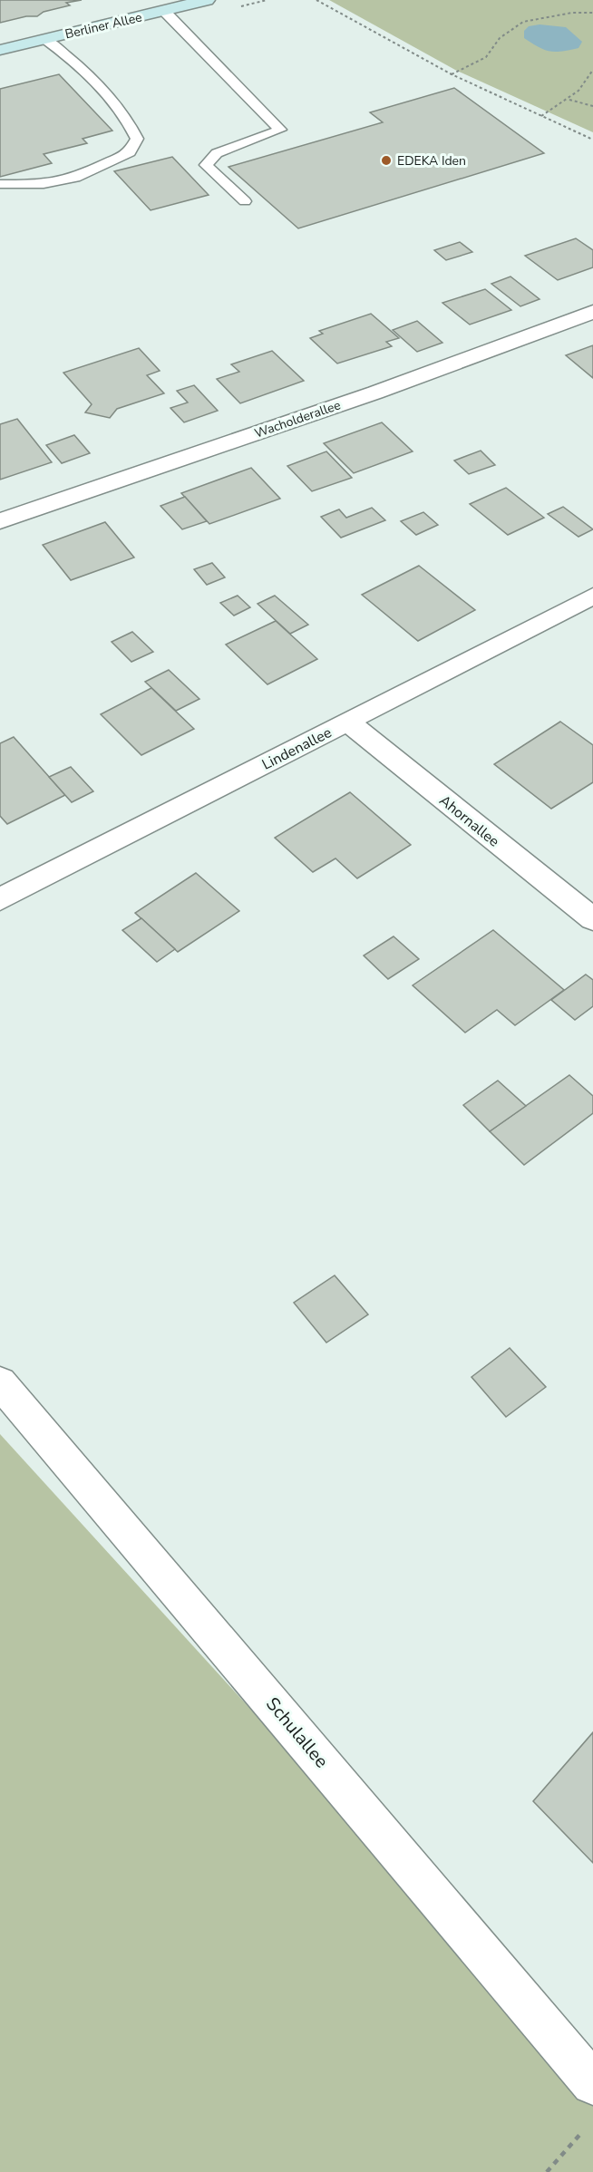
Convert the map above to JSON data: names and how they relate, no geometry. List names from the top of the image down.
{
  "streets": {
    "main road": ["Berliner Allee"],
    "street": [
      "Wacholderallee",
      "Lindenallee",
      "Ahornallee",
      "Schulallee"
    ]
  },
  "crossings": [
    ["Lindenallee", "Ahornallee"]
  ],
  "places": ["EDEKA Iden"]
}
